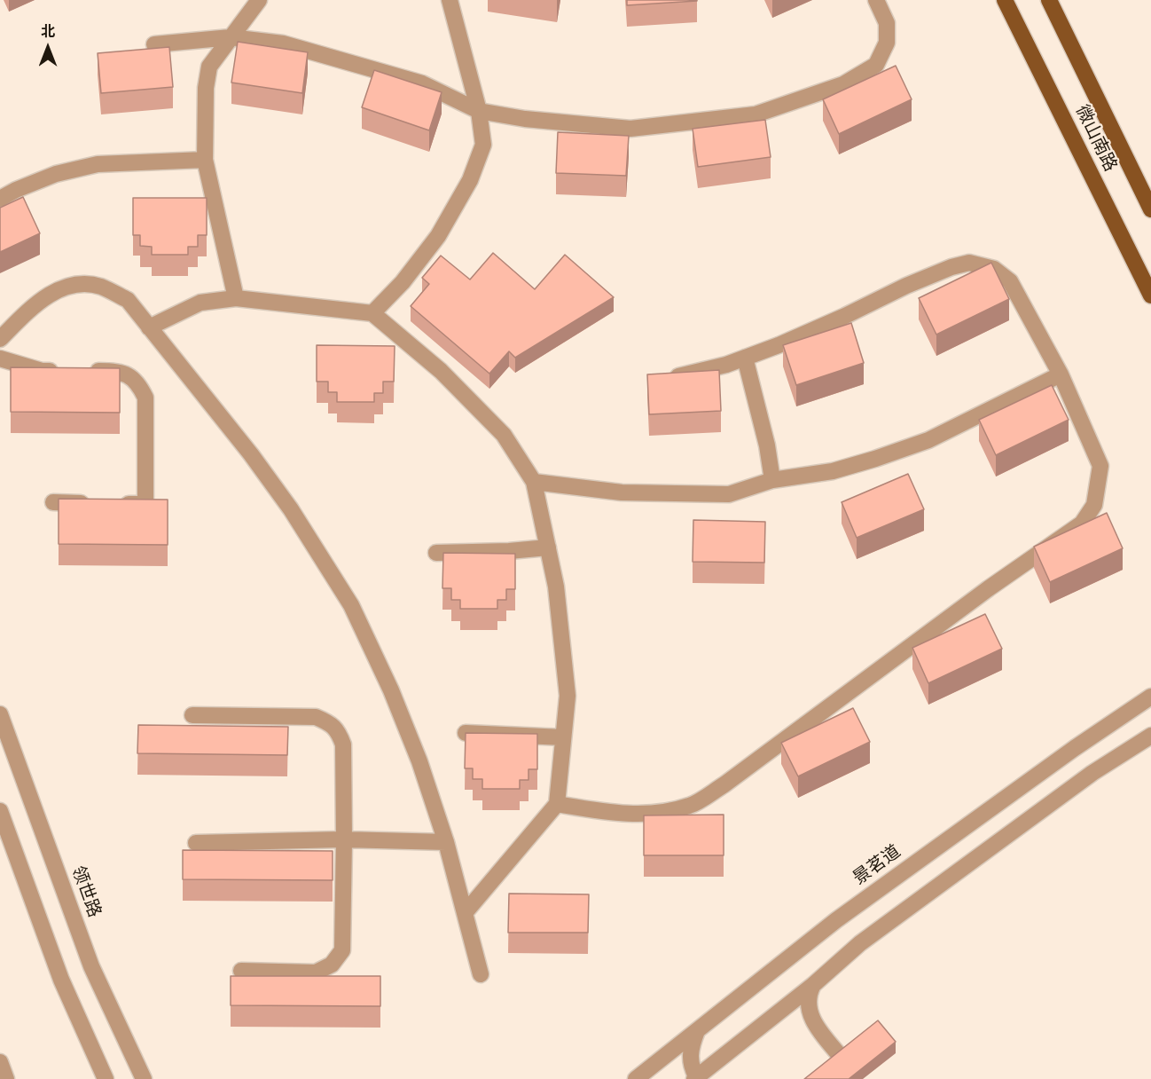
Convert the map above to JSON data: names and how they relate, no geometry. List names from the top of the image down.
{
  "streets": {
    "main road": ["微山南路"],
    "street": ["景茗道", "领世路"]
  },
  "north": "top"
}
